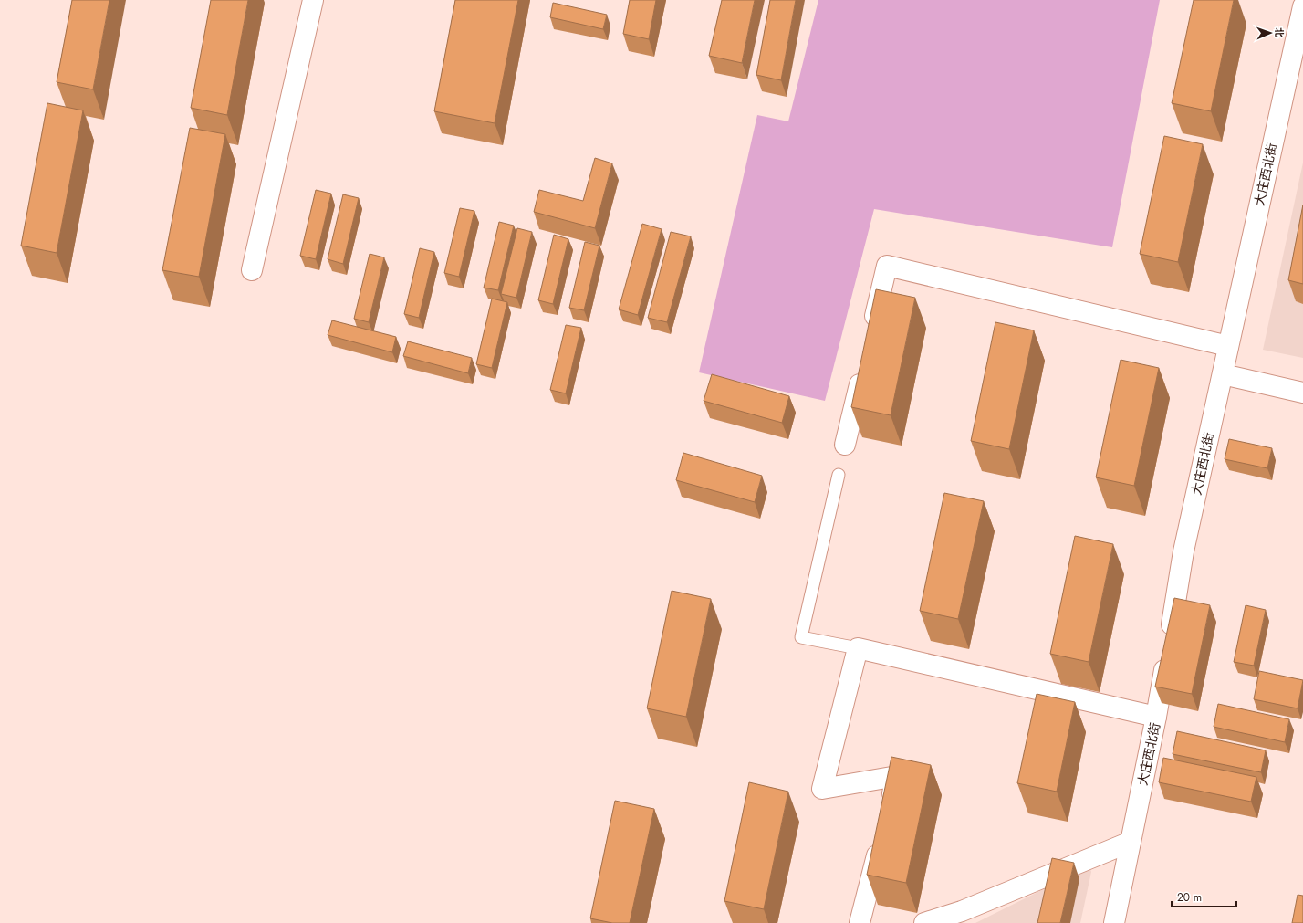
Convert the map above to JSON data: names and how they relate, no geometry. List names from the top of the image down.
{
  "streets": {
    "street": ["大庄西北街"]
  },
  "scale_bar": "20 m",
  "north": "right"
}
